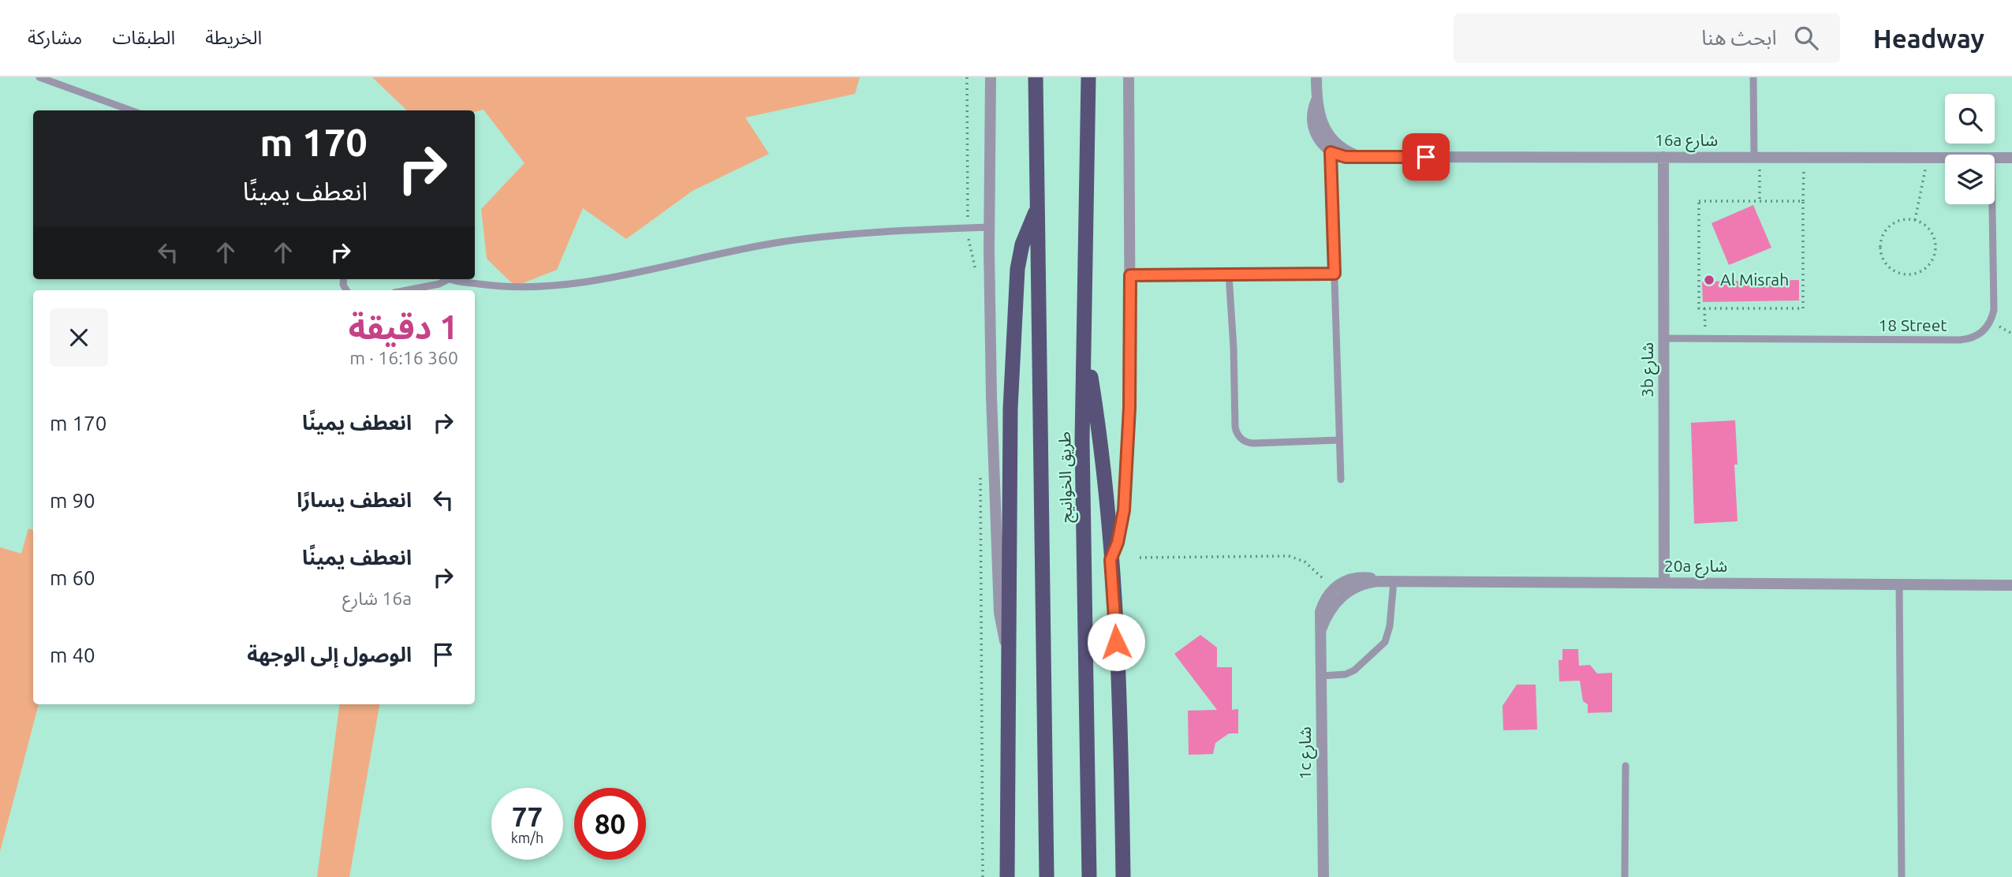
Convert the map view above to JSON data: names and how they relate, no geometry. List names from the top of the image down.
{
  "streets": {
    "highway": ["طريق الخوانيج"],
    "street": [
      "16a شارع",
      "3b شارع",
      "20a شارع",
      "1c شارع"
    ],
    "lane": ["18 Street"]
  },
  "crossings": [
    ["16a شارع", "3b شارع"],
    ["18 Street", "3b شارع"],
    ["3b شارع", "20a شارع"],
    ["20a شارع", "1c شارع"]
  ],
  "places": ["Al Misrah"],
  "page": {
    "header": "Headway",
    "search": "ابحث هنا",
    "nav": ["الخريطة", "الطبقات", "مشاركة"],
    "turn": ["170 m", "انعطف يمينًا"],
    "heading": ["1 دقيقة", "360 m · 16:16"],
    "list": [
      {
        "name": "انعطف يمينًا",
        "value": "170 m"
      },
      {
        "name": "انعطف يسارًا",
        "value": "90 m"
      },
      {
        "name": "انعطف يمينًا",
        "note": "16a شارع",
        "value": "60 m"
      },
      {
        "name": "الوصول إلى الوجهة",
        "value": "40 m"
      }
    ],
    "speed": "77 km/h",
    "limit": "80"
  }
}
